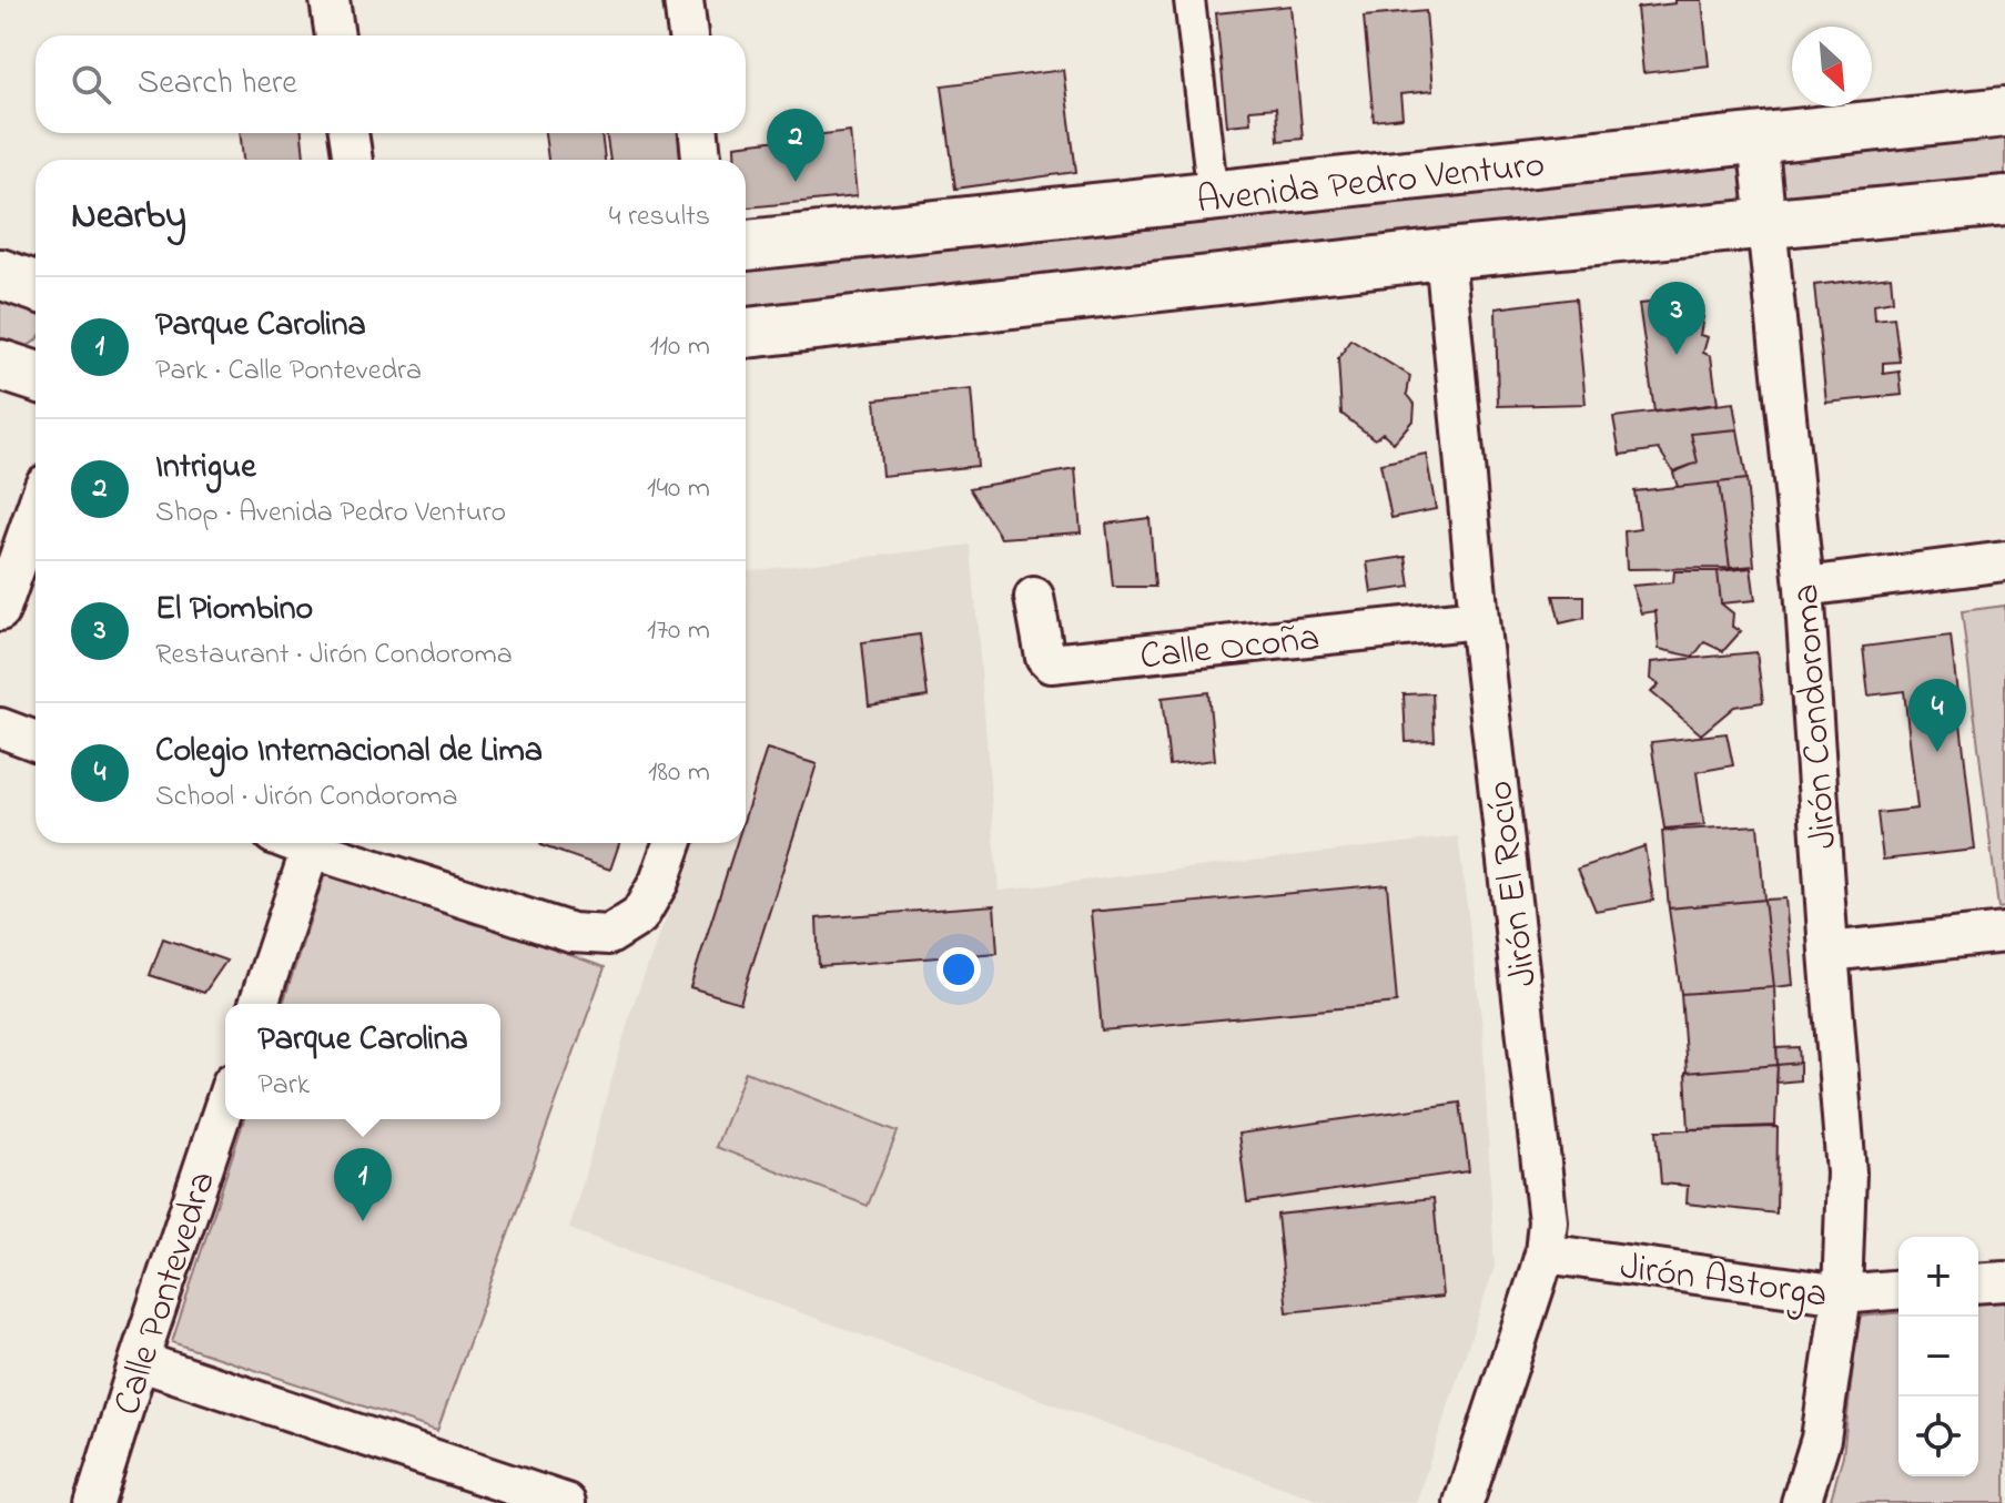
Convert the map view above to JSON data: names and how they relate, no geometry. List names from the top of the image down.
{
  "streets": {
    "main road": ["Avenida Pedro Venturo"],
    "street": [
      "Calle Ocoña",
      "Jirón Condoroma",
      "Jirón El Rocío",
      "Jirón Astorga",
      "Calle Pontevedra"
    ]
  },
  "crossings": [
    ["Avenida Pedro Venturo", "Jirón Condoroma"],
    ["Calle Ocoña", "Jirón El Rocío"],
    ["Jirón Condoroma", "Jirón Astorga"],
    ["Jirón El Rocío", "Jirón Astorga"]
  ],
  "north": "bottom right",
  "page": {
    "search": "Search here",
    "pins": [
      "2",
      "3",
      "4",
      "1"
    ],
    "heading": ["Nearby", "4 results"],
    "list": [
      {
        "mark": "1",
        "name": "Parque Carolina",
        "note": "Park · Calle Pontevedra",
        "value": "110 m"
      },
      {
        "mark": "2",
        "name": "Intrigue",
        "note": "Shop · Avenida Pedro Venturo",
        "value": "140 m"
      },
      {
        "mark": "3",
        "name": "El Piombino",
        "note": "Restaurant · Jirón Condoroma",
        "value": "170 m"
      },
      {
        "mark": "4",
        "name": "Colegio Internacional de Lima",
        "note": "School · Jirón Condoroma",
        "value": "180 m"
      }
    ],
    "popup": ["Parque Carolina", "Park"],
    "map_buttons": ["+", "−"]
  }
}
